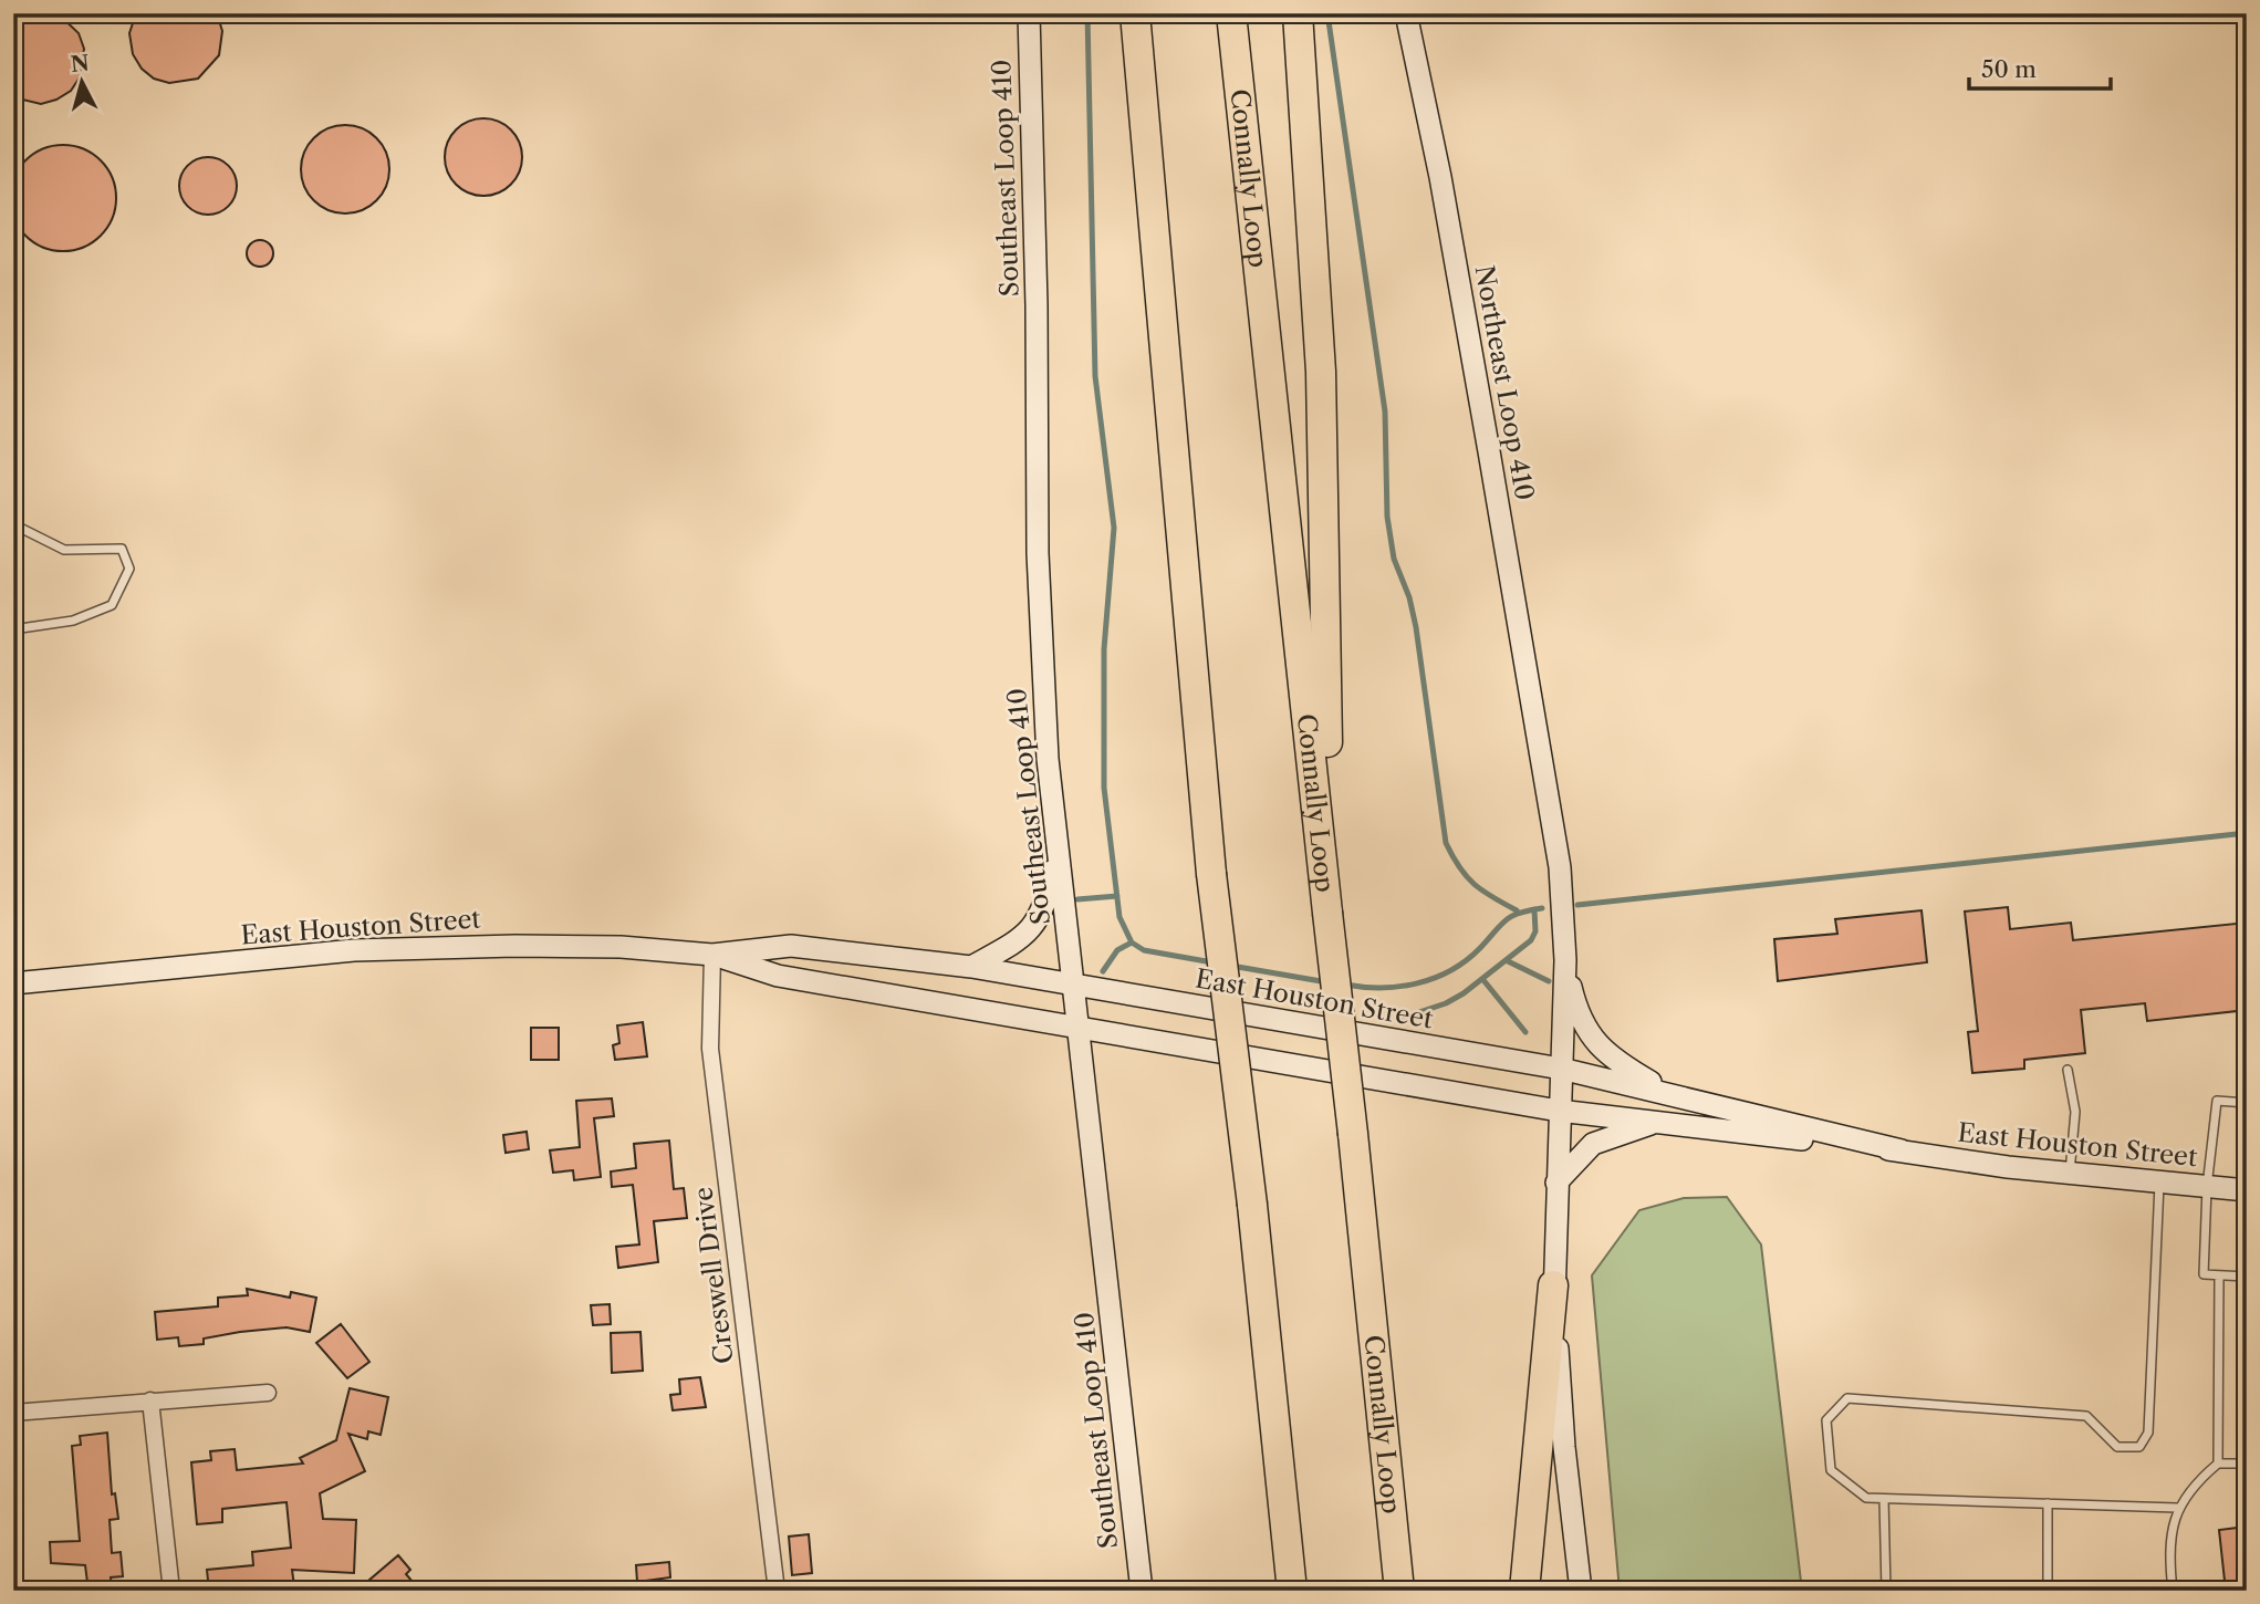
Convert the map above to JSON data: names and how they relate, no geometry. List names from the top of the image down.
{
  "streets": {
    "highway": ["Connally Loop"],
    "main road": ["Southeast Loop 410", "Northeast Loop 410", "East Houston Street"],
    "street": ["Creswell Drive"]
  },
  "crossings": [
    ["Southeast Loop 410", "East Houston Street"],
    ["East Houston Street", "Creswell Drive"]
  ],
  "scale_bar": "50 m",
  "north": "top"
}
